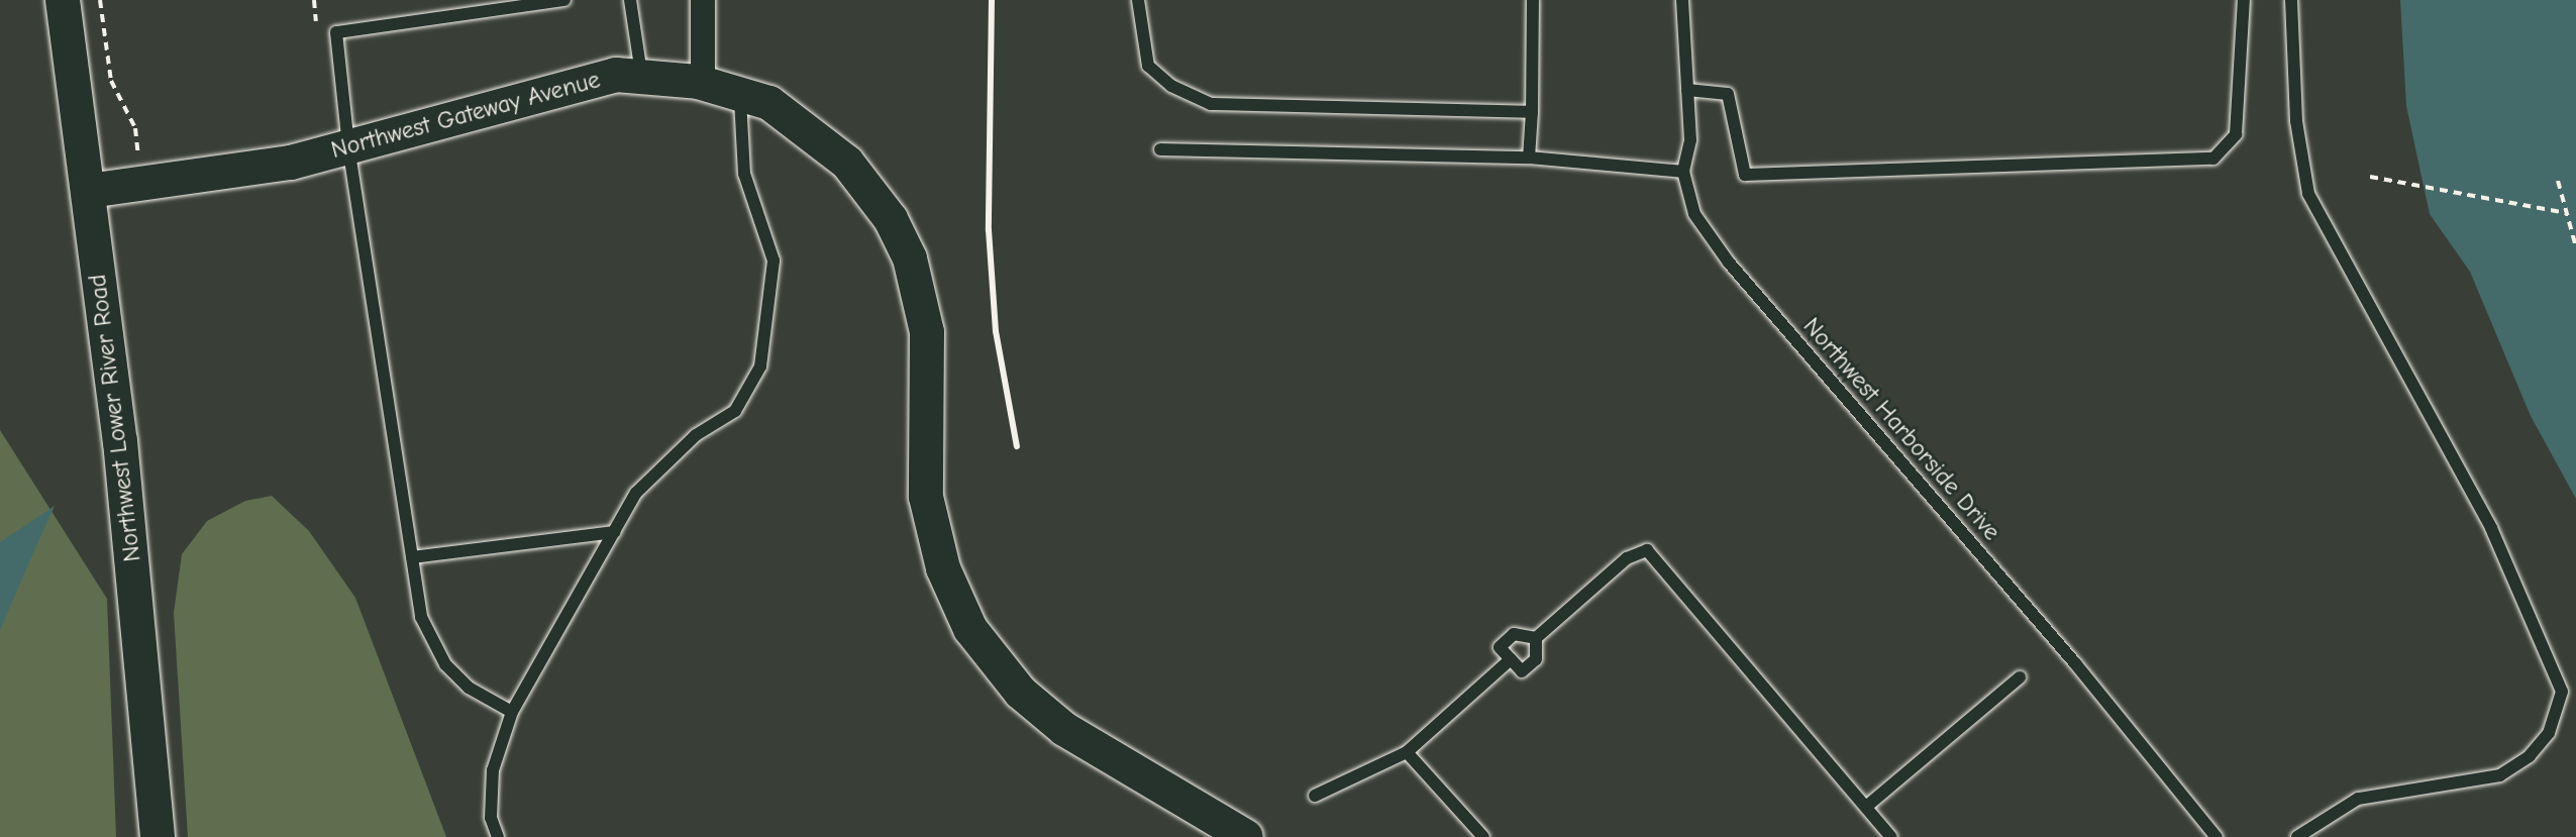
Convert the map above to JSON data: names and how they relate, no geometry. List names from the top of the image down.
{
  "streets": {
    "street": ["Northwest Gateway Avenue", "Northwest Lower River Road"],
    "lane": ["Northwest Harborside Drive"]
  },
  "crossings": [
    ["Northwest Gateway Avenue", "Northwest Lower River Road"]
  ]
}
